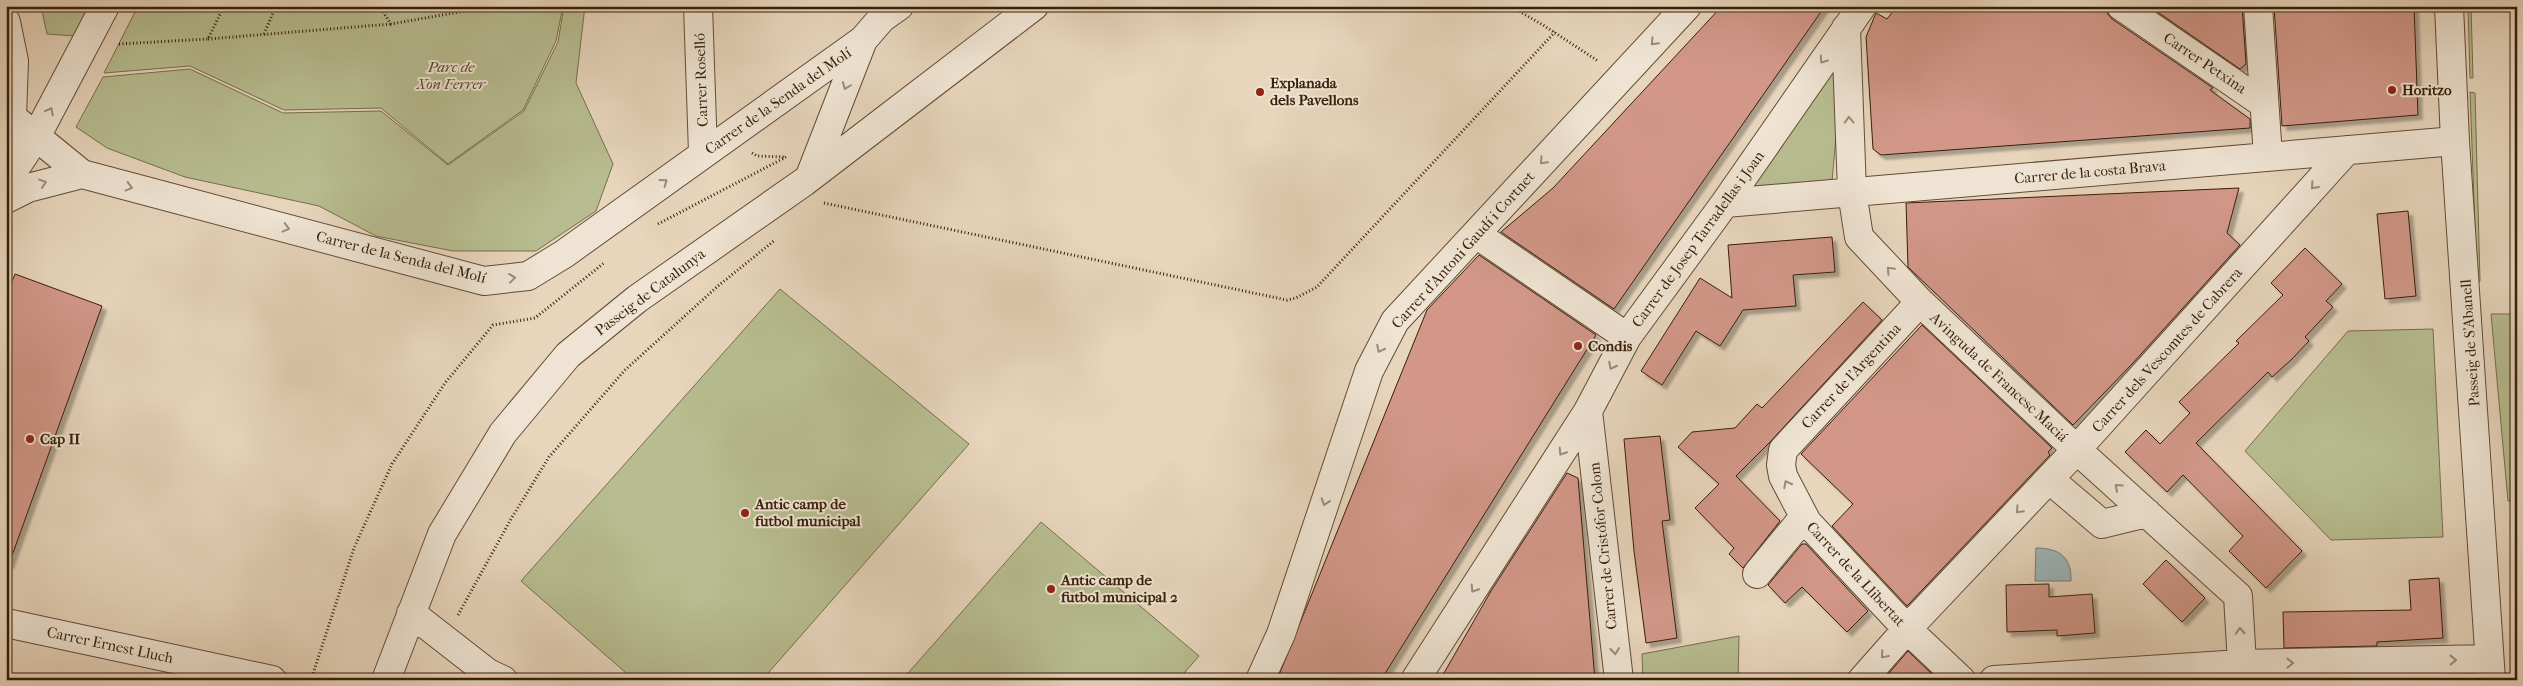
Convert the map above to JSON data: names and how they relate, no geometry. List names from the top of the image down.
{
  "streets": {
    "street": [
      "Carrer Petxina",
      "Carrer Roselló",
      "Carrer de la Senda del Molí",
      "Carrer de la costa Brava",
      "Carrer de Josep Tarradellas i Joan",
      "Carrer d'Antoni Gaudí i Cortnet",
      "Passeig de Catalunya",
      "Passeig de S'Abanell",
      "Carrer dels Vescomtes de Cabrera",
      "Carrer de l'Argentina",
      "Avinguda de Francesc Maciá",
      "Carrer de Cristófor Colom",
      "Carrer de la Llibertat",
      "Carrer Ernest Lluch"
    ]
  },
  "crossings": [
    ["Carrer Roselló", "Carrer de la Senda del Molí"],
    ["Carrer de la Senda del Molí", "Passeig de Catalunya"],
    ["Carrer de la costa Brava", "Carrer de Josep Tarradellas i Joan"],
    ["Carrer de la costa Brava", "Passeig de S'Abanell"],
    ["Carrer de la costa Brava", "Carrer dels Vescomtes de Cabrera"],
    ["Carrer de la costa Brava", "Avinguda de Francesc Maciá"],
    ["Carrer de Josep Tarradellas i Joan", "Avinguda de Francesc Maciá"],
    ["Carrer de Josep Tarradellas i Joan", "Carrer de Cristófor Colom"],
    ["Carrer dels Vescomtes de Cabrera", "Avinguda de Francesc Maciá"],
    ["Carrer dels Vescomtes de Cabrera", "Carrer de la Llibertat"],
    ["Carrer de l'Argentina", "Avinguda de Francesc Maciá"],
    ["Carrer de l'Argentina", "Carrer de la Llibertat"]
  ],
  "one_way": [
    "Carrer de Josep Tarradellas i Joan",
    "Carrer d'Antoni Gaudí i Cortnet",
    "Carrer dels Vescomtes de Cabrera",
    "Avinguda de Francesc Maciá",
    "Carrer de Cristófor Colom"
  ],
  "parks": ["Parc de Xon Ferrer"],
  "places": [
    "Horitzo",
    "Explanada dels Pavellons",
    "Condis",
    "Cap II",
    "Antic camp de futbol municipal",
    "Antic camp de futbol municipal 2"
  ]
}
